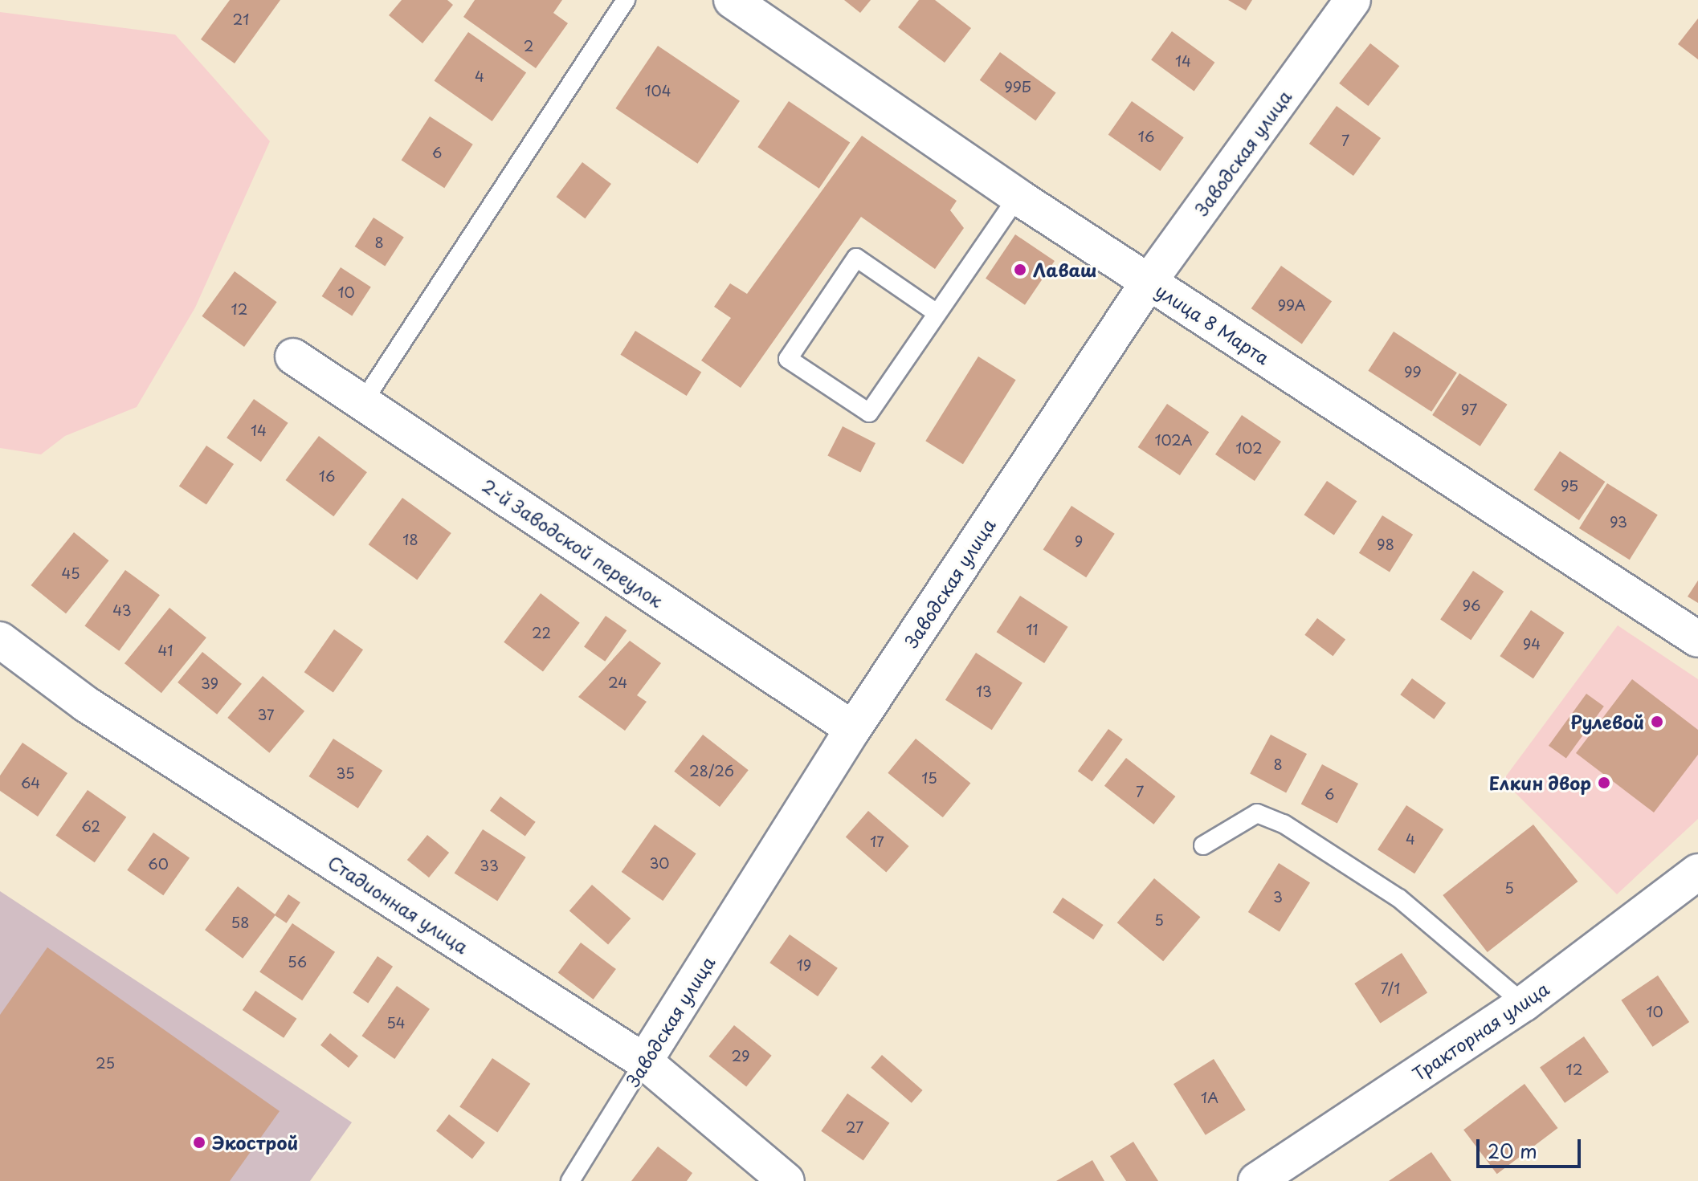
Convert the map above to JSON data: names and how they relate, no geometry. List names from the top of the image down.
{
  "streets": {
    "street": [
      "Заводская улица",
      "улица 8 Марта",
      "2-й Заводской переулок",
      "Стадионная улица",
      "Тракторная улица"
    ]
  },
  "crossings": [
    ["Заводская улица", "улица 8 Марта"],
    ["Заводская улица", "2-й Заводской переулок"],
    ["Заводская улица", "Стадионная улица"]
  ],
  "places": [
    "Лаваш",
    "Рулевой",
    "Елкин двор",
    "Экострой"
  ],
  "house_numbers": [
    "21",
    "2",
    "14",
    "4",
    "99Б",
    "104",
    "16",
    "7",
    "6",
    "8",
    "10",
    "99А",
    "12",
    "99",
    "97",
    "14",
    "102А",
    "102",
    "16",
    "95",
    "93",
    "18",
    "9",
    "98",
    "45",
    "96",
    "43",
    "11",
    "22",
    "94",
    "41",
    "24",
    "39",
    "13",
    "37",
    "8",
    "28/26",
    "35",
    "15",
    "64",
    "7",
    "6",
    "62",
    "4",
    "17",
    "30",
    "60",
    "33",
    "5",
    "3",
    "5",
    "58",
    "56",
    "19",
    "7/1",
    "10",
    "54",
    "29",
    "25",
    "12",
    "1А",
    "27"
  ],
  "scale_bar": "20 m"
}
